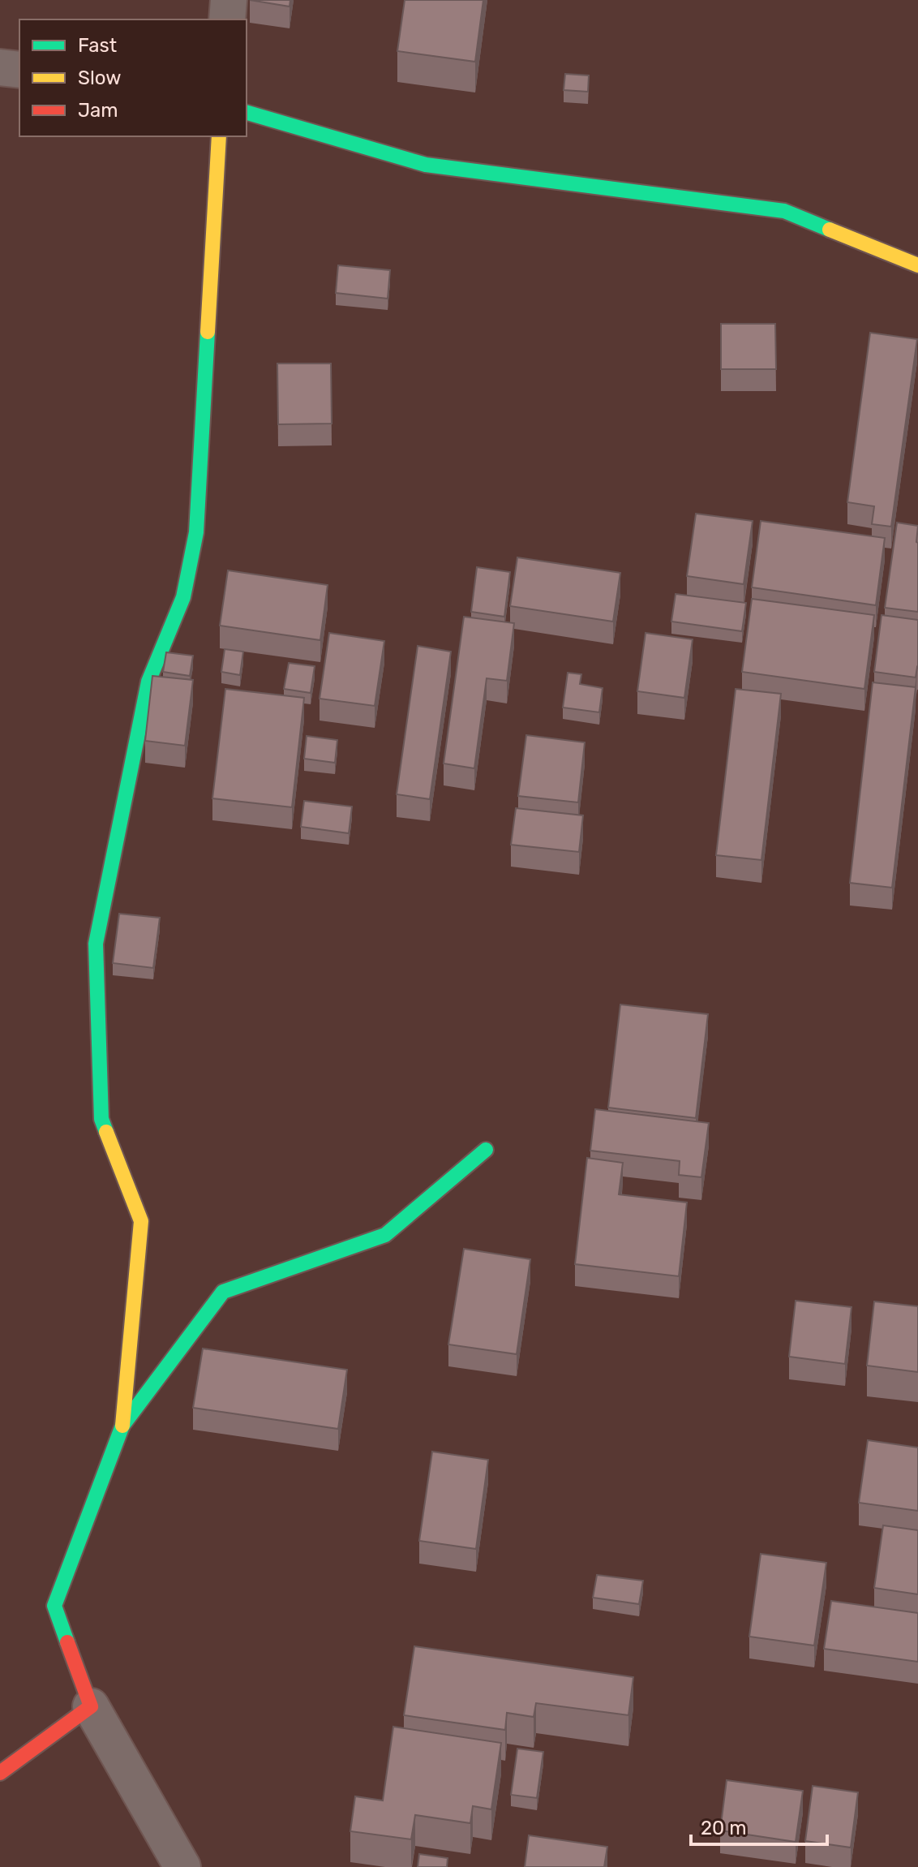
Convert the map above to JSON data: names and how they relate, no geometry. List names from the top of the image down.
{
  "legend": ["Fast", "Slow", "Jam"],
  "scale_bar": "20 m"
}
